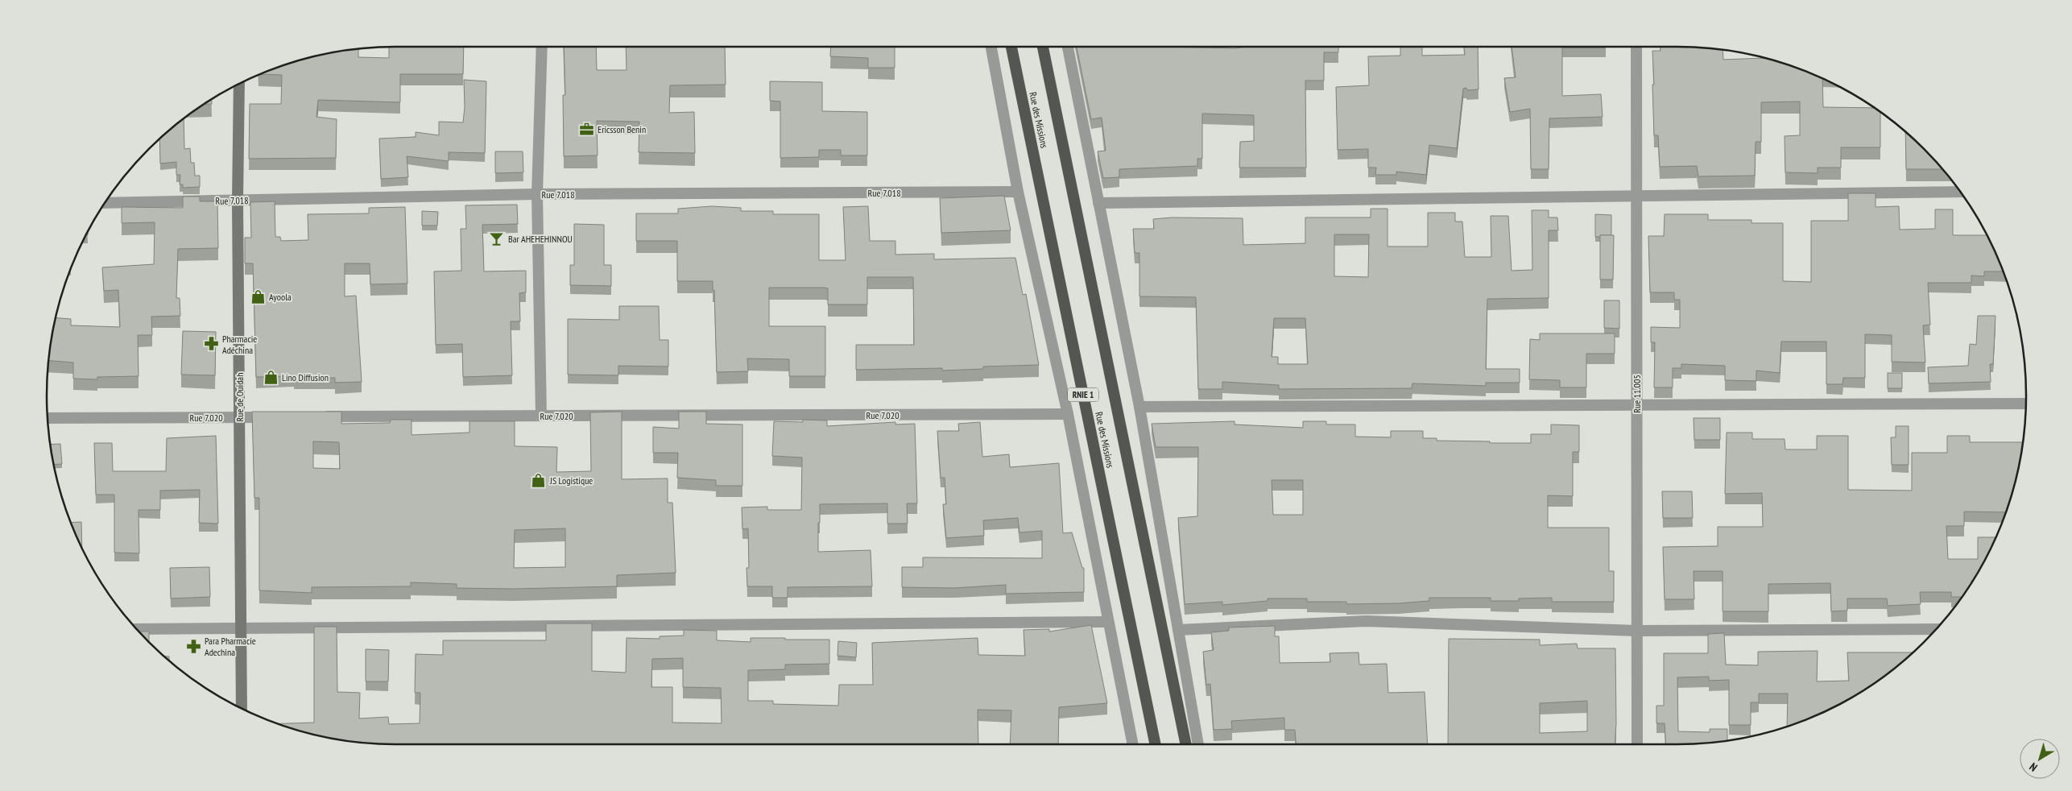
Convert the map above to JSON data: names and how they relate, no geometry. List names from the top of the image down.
{
  "streets": {
    "highway": ["Rue des Missions", "RNIE 1"],
    "main road": ["Rue de Ouidah"],
    "street": ["Rue 7.018", "Rue 11.005", "Rue 7.020"]
  },
  "crossings": [
    ["Rue 7.018", "Rue de Ouidah"],
    ["Rue de Ouidah", "Rue 7.020"]
  ],
  "places": {
    "office": ["Ericsson Benin"],
    "bar": ["Bar AHEHEHINNOU"],
    "shop": ["Ayoola", "Lino Diffusion", "JS Logistique"],
    "pharmacy": ["Pharmacie Adéchina", "Para Pharmacie Adechina"]
  },
  "north": "bottom left"
}
